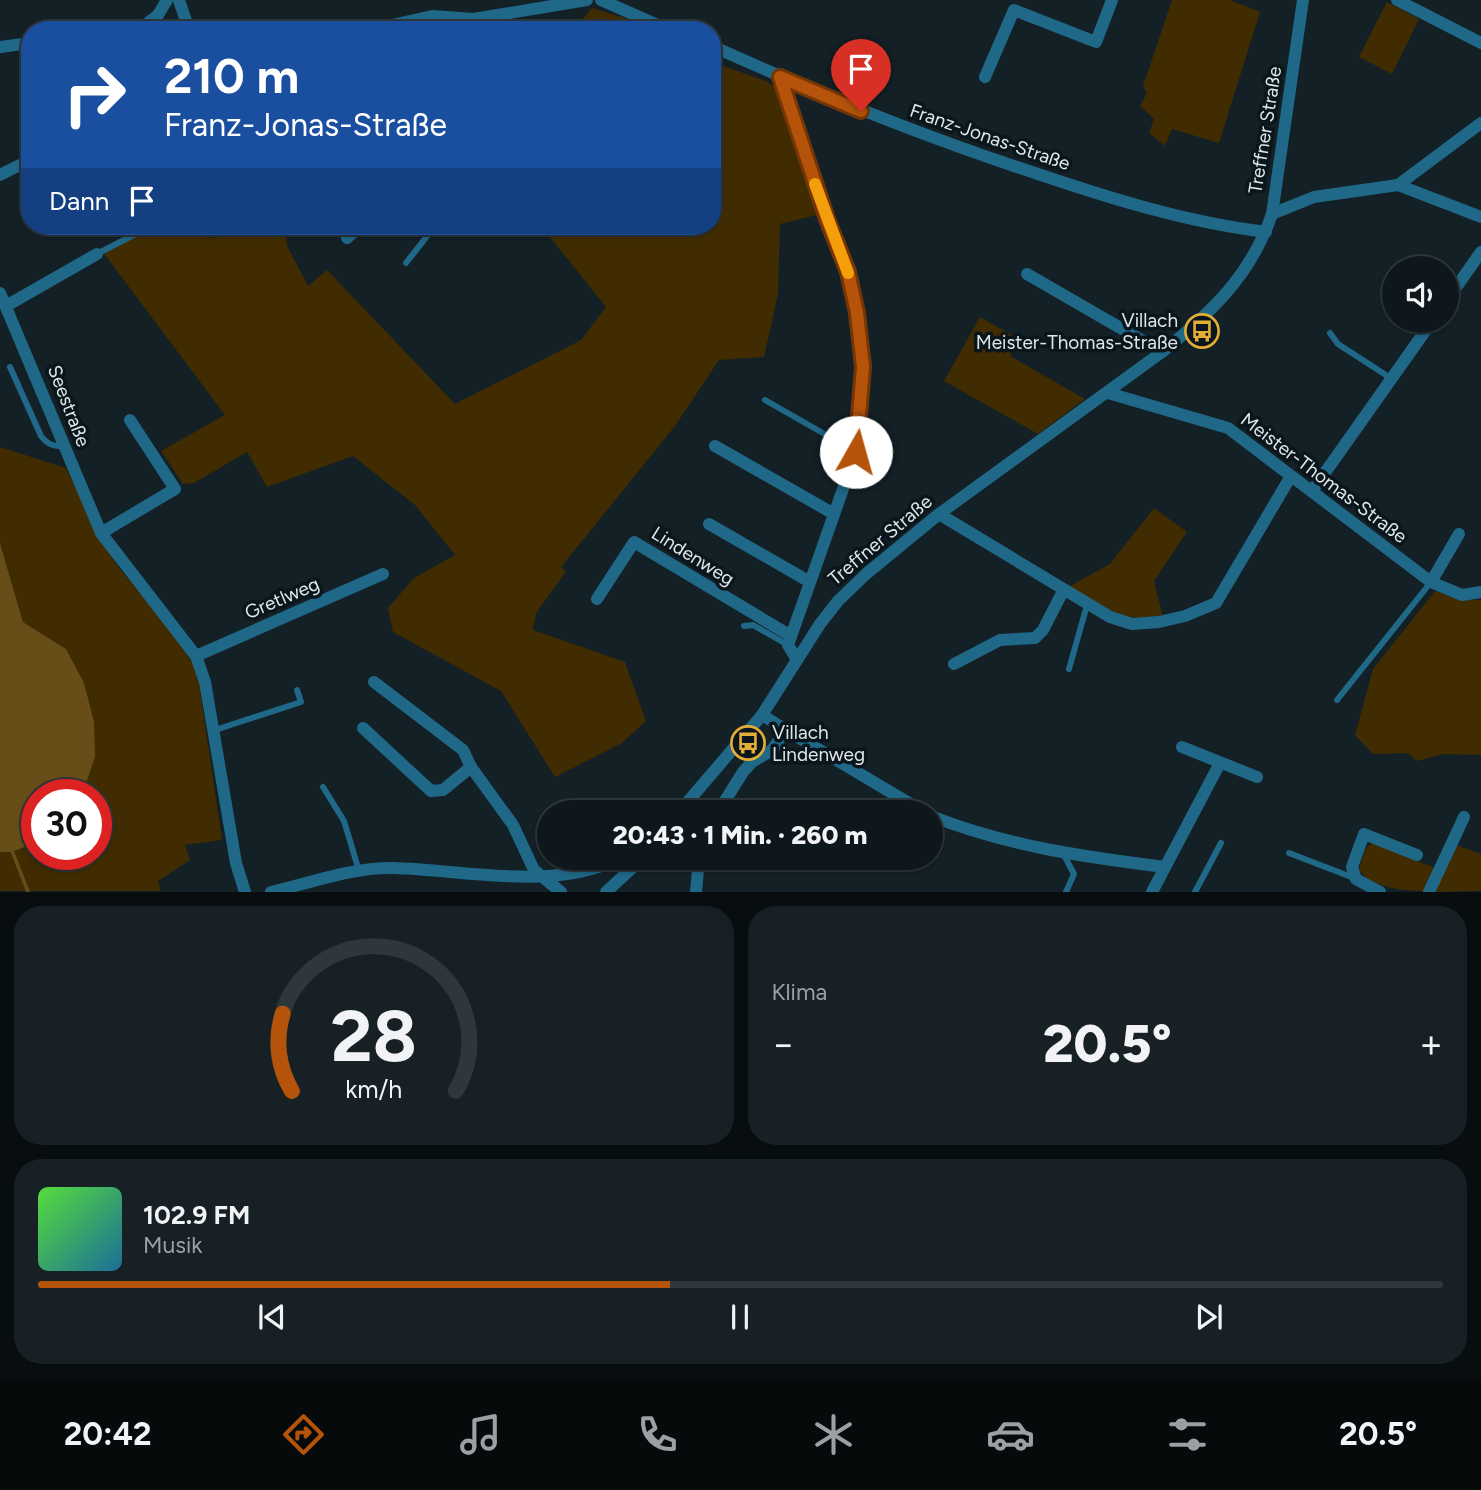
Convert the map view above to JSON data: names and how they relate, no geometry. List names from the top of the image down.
{
  "streets": {
    "street": [
      "Treffner Straße",
      "Franz-Jonas-Straße",
      "Seestraße",
      "Meister-Thomas-Straße",
      "Lindenweg",
      "Gretlweg"
    ]
  },
  "crossings": [
    ["Treffner Straße", "Franz-Jonas-Straße"],
    ["Treffner Straße", "Meister-Thomas-Straße"],
    ["Treffner Straße", "Lindenweg"],
    ["Seestraße", "Gretlweg"]
  ],
  "places": {
    "bus stop": ["Villach Meister-Thomas-Straße", "Villach Lindenweg"]
  },
  "page": {
    "turn": ["210 m", "Franz-Jonas-Straße"],
    "then": "Dann",
    "limit": "30",
    "trip": "20:43 · 1 Min. · 260 m",
    "tile": "Klima",
    "heat": ["−", "20.5°", "+"],
    "song": ["102.9 FM", "Musik"],
    "tabs": ["20:42", "20.5°"],
    "gauge": ["28", "km/h"]
  }
}
